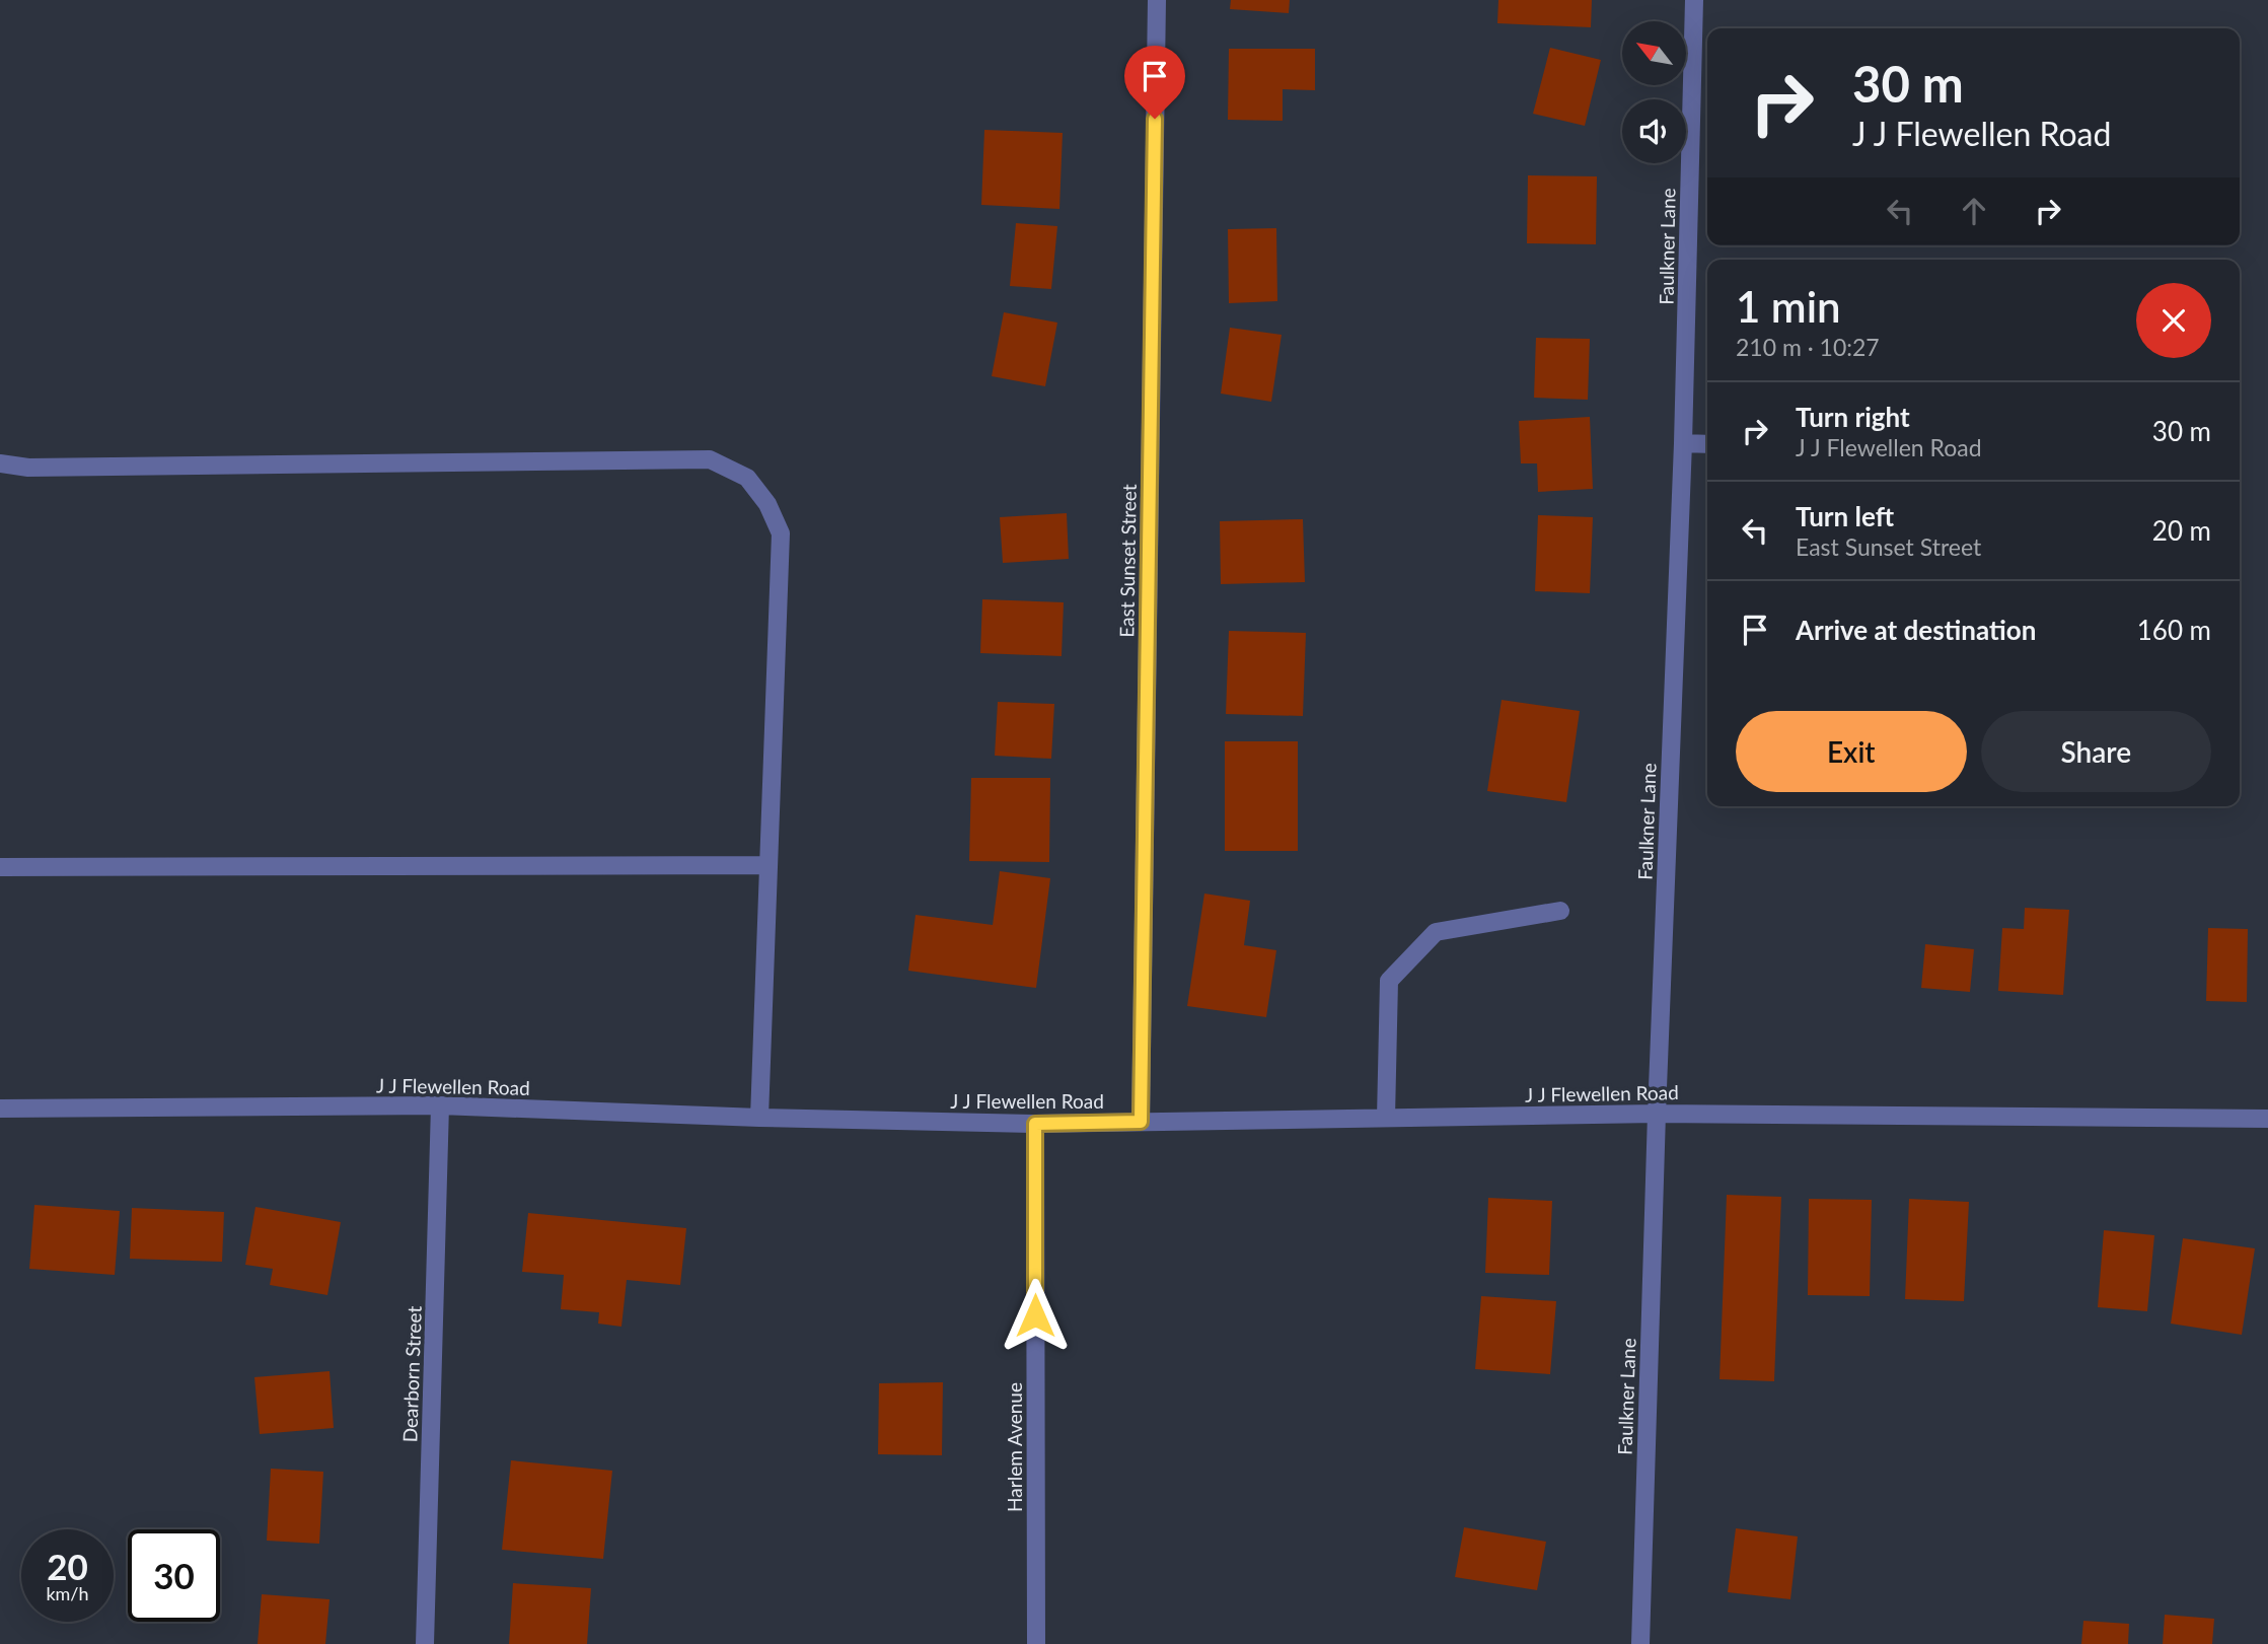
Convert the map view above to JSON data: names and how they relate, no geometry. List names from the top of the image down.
{
  "streets": {
    "street": [
      "Faulkner Lane",
      "East Sunset Street",
      "J J Flewellen Road",
      "Dearborn Street",
      "Harlem Avenue"
    ]
  },
  "crossings": [
    ["Faulkner Lane", "J J Flewellen Road"],
    ["East Sunset Street", "J J Flewellen Road"],
    ["J J Flewellen Road", "Dearborn Street"],
    ["J J Flewellen Road", "Harlem Avenue"]
  ],
  "north": "top left",
  "page": {
    "turn": ["30 m", "J J Flewellen Road"],
    "heading": ["1 min", "210 m · 10:27"],
    "list": [
      {
        "name": "Turn right",
        "note": "J J Flewellen Road",
        "value": "30 m"
      },
      {
        "name": "Turn left",
        "note": "East Sunset Street",
        "value": "20 m"
      },
      {
        "name": "Arrive at destination",
        "value": "160 m"
      }
    ],
    "buttons": ["Exit", "Share"],
    "speed": "20 km/h",
    "limit": "30"
  }
}
